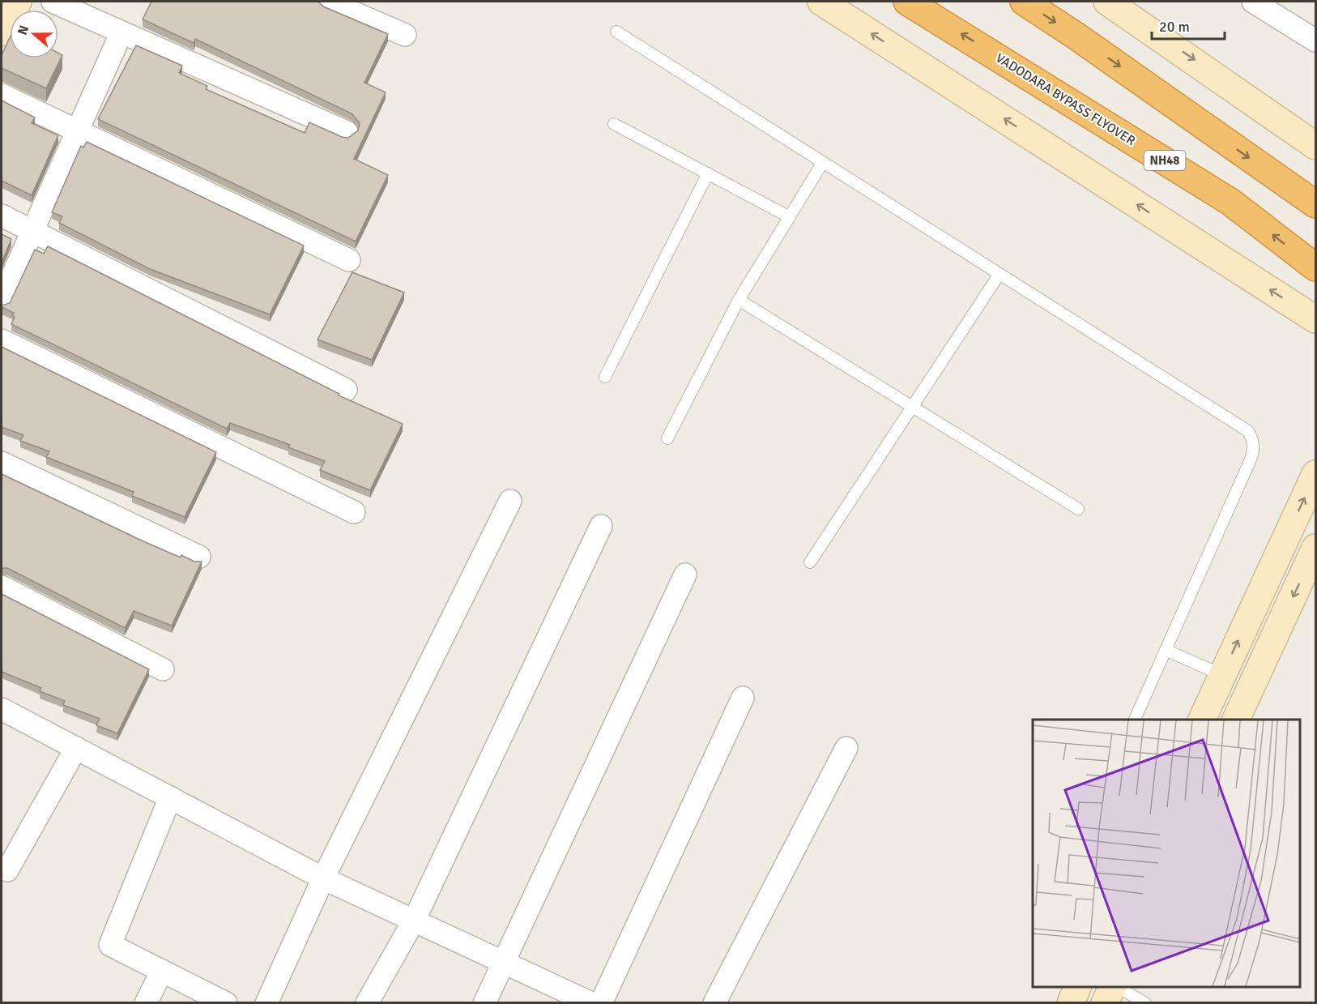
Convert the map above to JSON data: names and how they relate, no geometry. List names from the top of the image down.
{
  "streets": {
    "highway": ["VADODARA BYPASS FLYOVER", "NH48"]
  },
  "scale_bar": "20 m",
  "north": "left"
}
